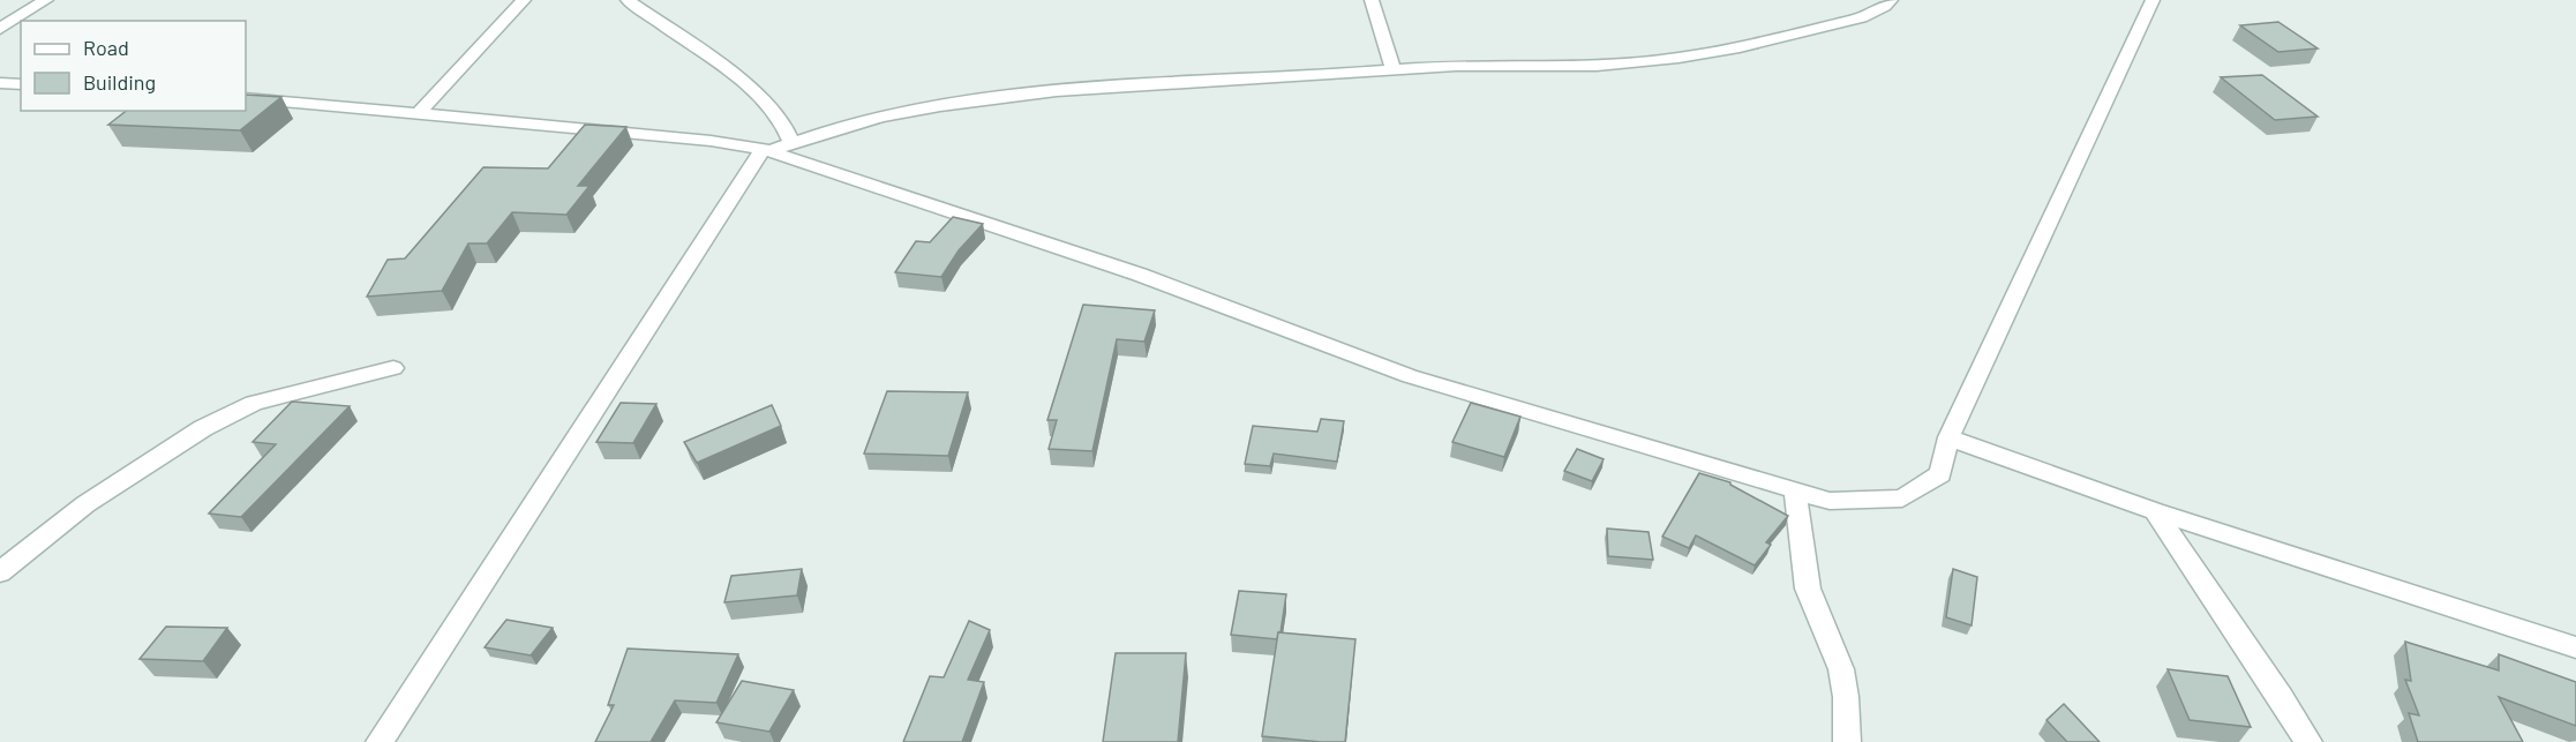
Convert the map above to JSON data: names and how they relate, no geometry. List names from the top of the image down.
{
  "legend": ["Road", "Building"]
}
